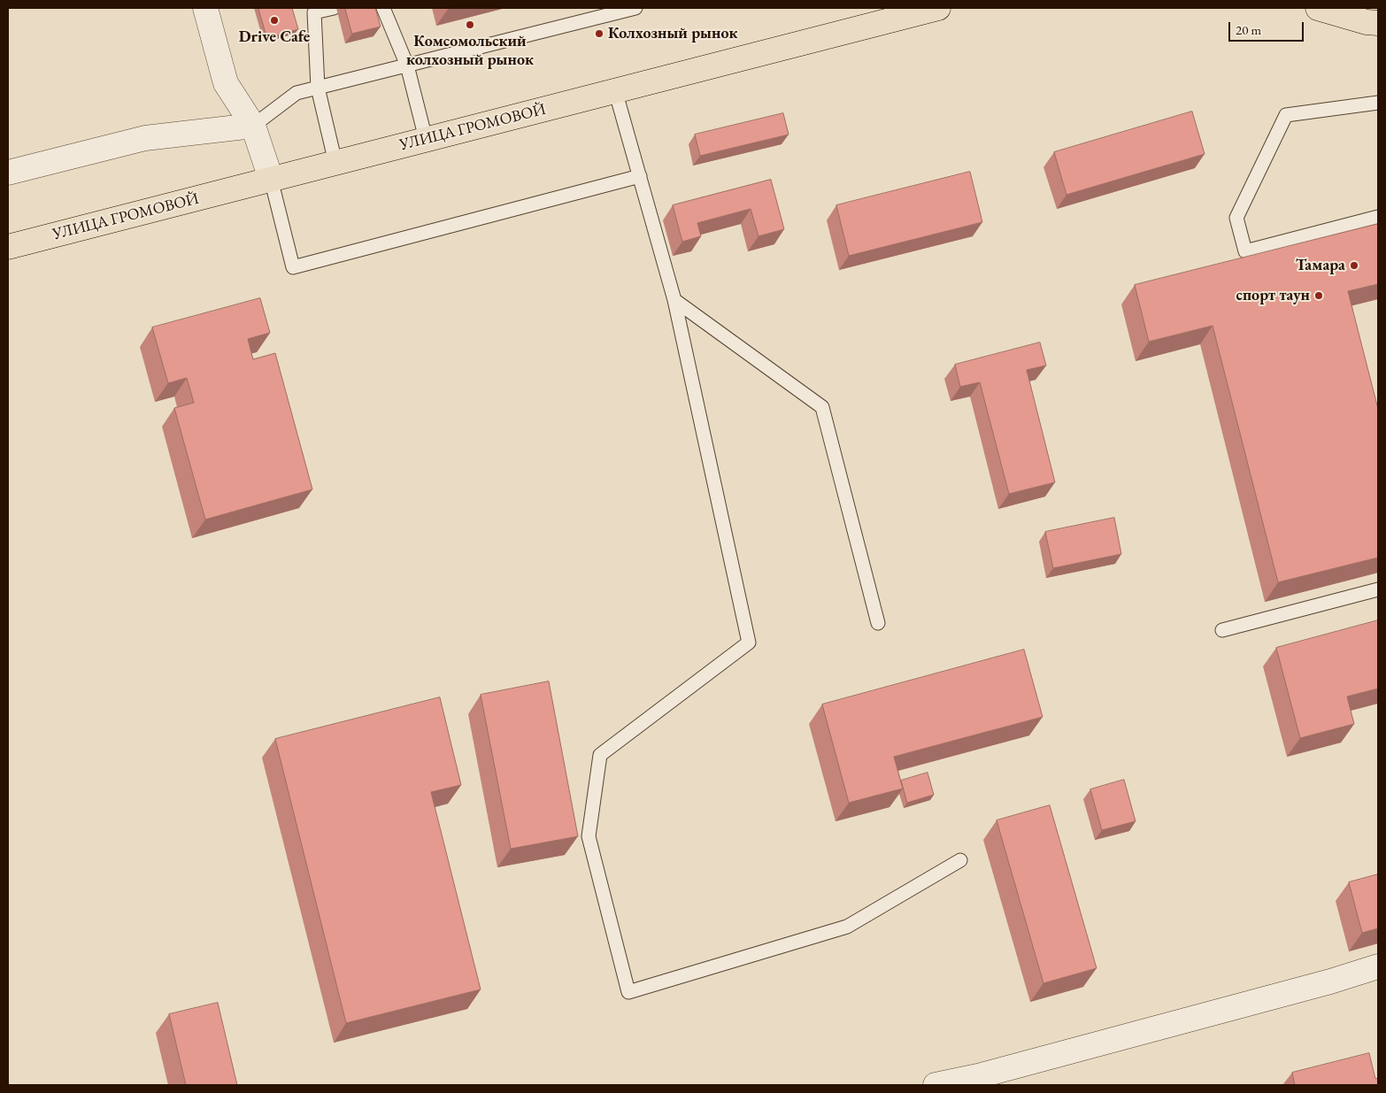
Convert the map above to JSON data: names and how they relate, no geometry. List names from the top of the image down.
{
  "streets": {
    "main road": ["УЛИЦА ГРОМОВОЙ"]
  },
  "places": [
    "Drive Cafe",
    "Комсомольский колхозный рынок",
    "Колхозный рынок",
    "Тамара",
    "спорт таун"
  ],
  "scale_bar": "20 m"
}
